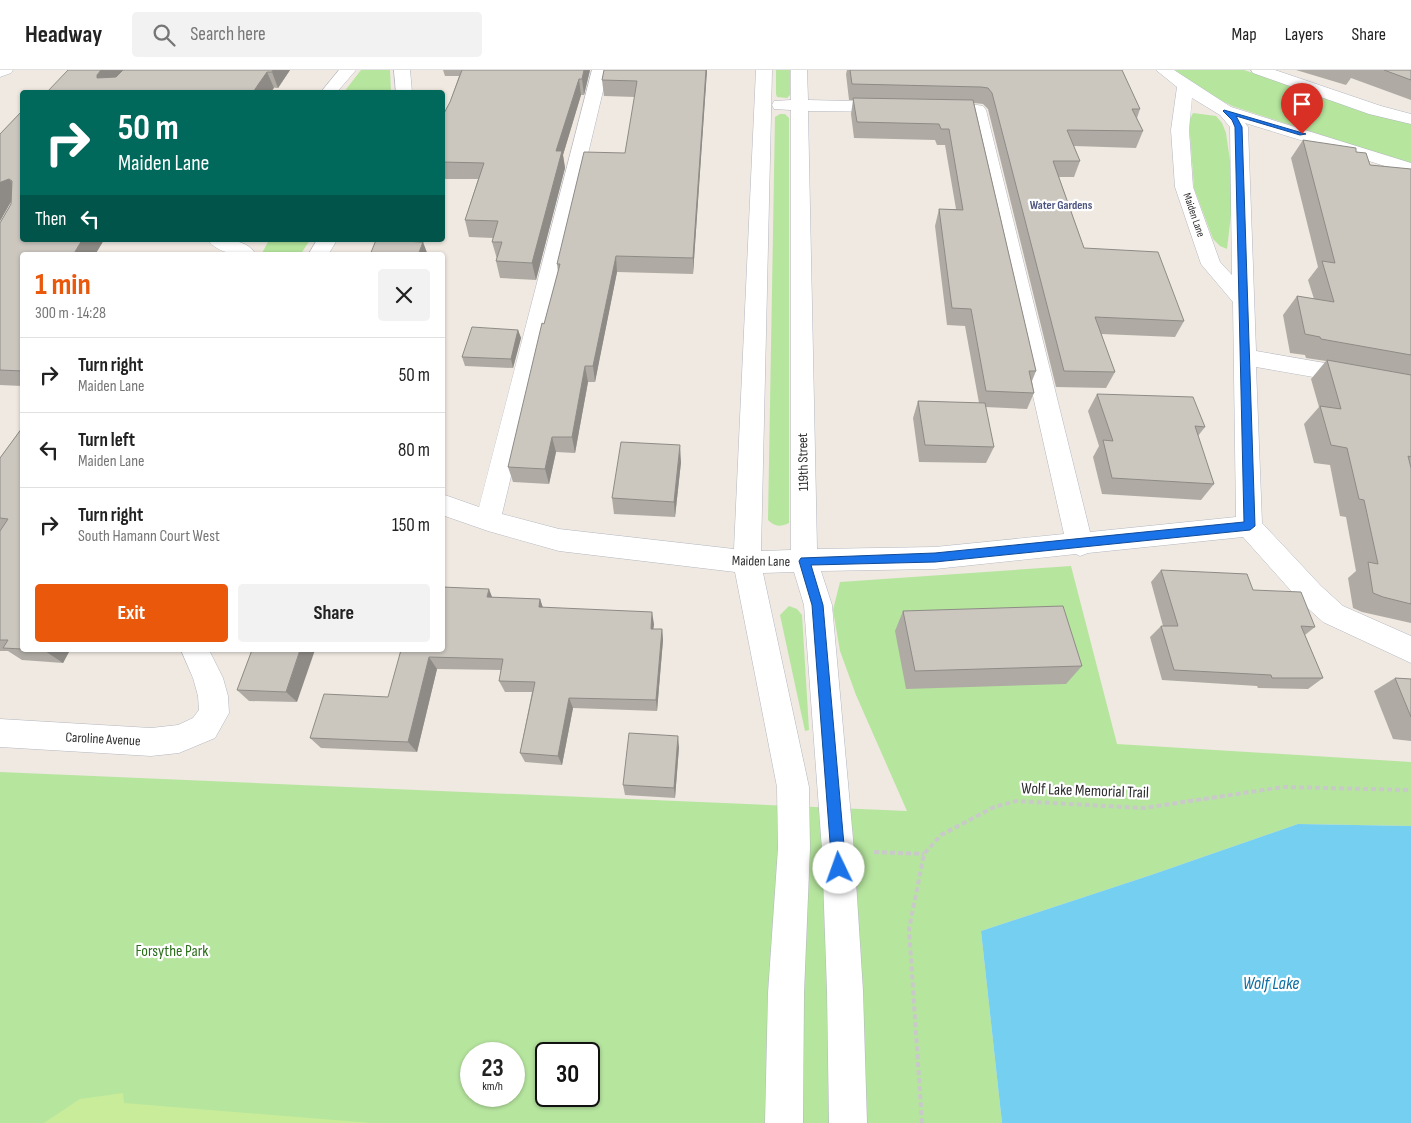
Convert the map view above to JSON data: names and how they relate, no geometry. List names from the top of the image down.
{
  "streets": {
    "street": ["Maiden Lane", "119th Street", "Caroline Avenue"],
    "path": ["Wolf Lake Memorial Trail"]
  },
  "crossings": [
    ["Maiden Lane", "119th Street"]
  ],
  "districts": ["Water Gardens"],
  "water": ["Wolf Lake"],
  "parks": ["Forsythe Park"],
  "page": {
    "header": "Headway",
    "search": "Search here",
    "nav": ["Map", "Layers", "Share"],
    "turn": ["50 m", "Maiden Lane"],
    "then": "Then",
    "heading": ["1 min", "300 m · 14:28"],
    "list": [
      {
        "name": "Turn right",
        "note": "Maiden Lane",
        "value": "50 m"
      },
      {
        "name": "Turn left",
        "note": "Maiden Lane",
        "value": "80 m"
      },
      {
        "name": "Turn right",
        "note": "South Hamann Court West",
        "value": "150 m"
      }
    ],
    "buttons": ["Exit", "Share"],
    "speed": "23 km/h",
    "limit": "30"
  }
}
